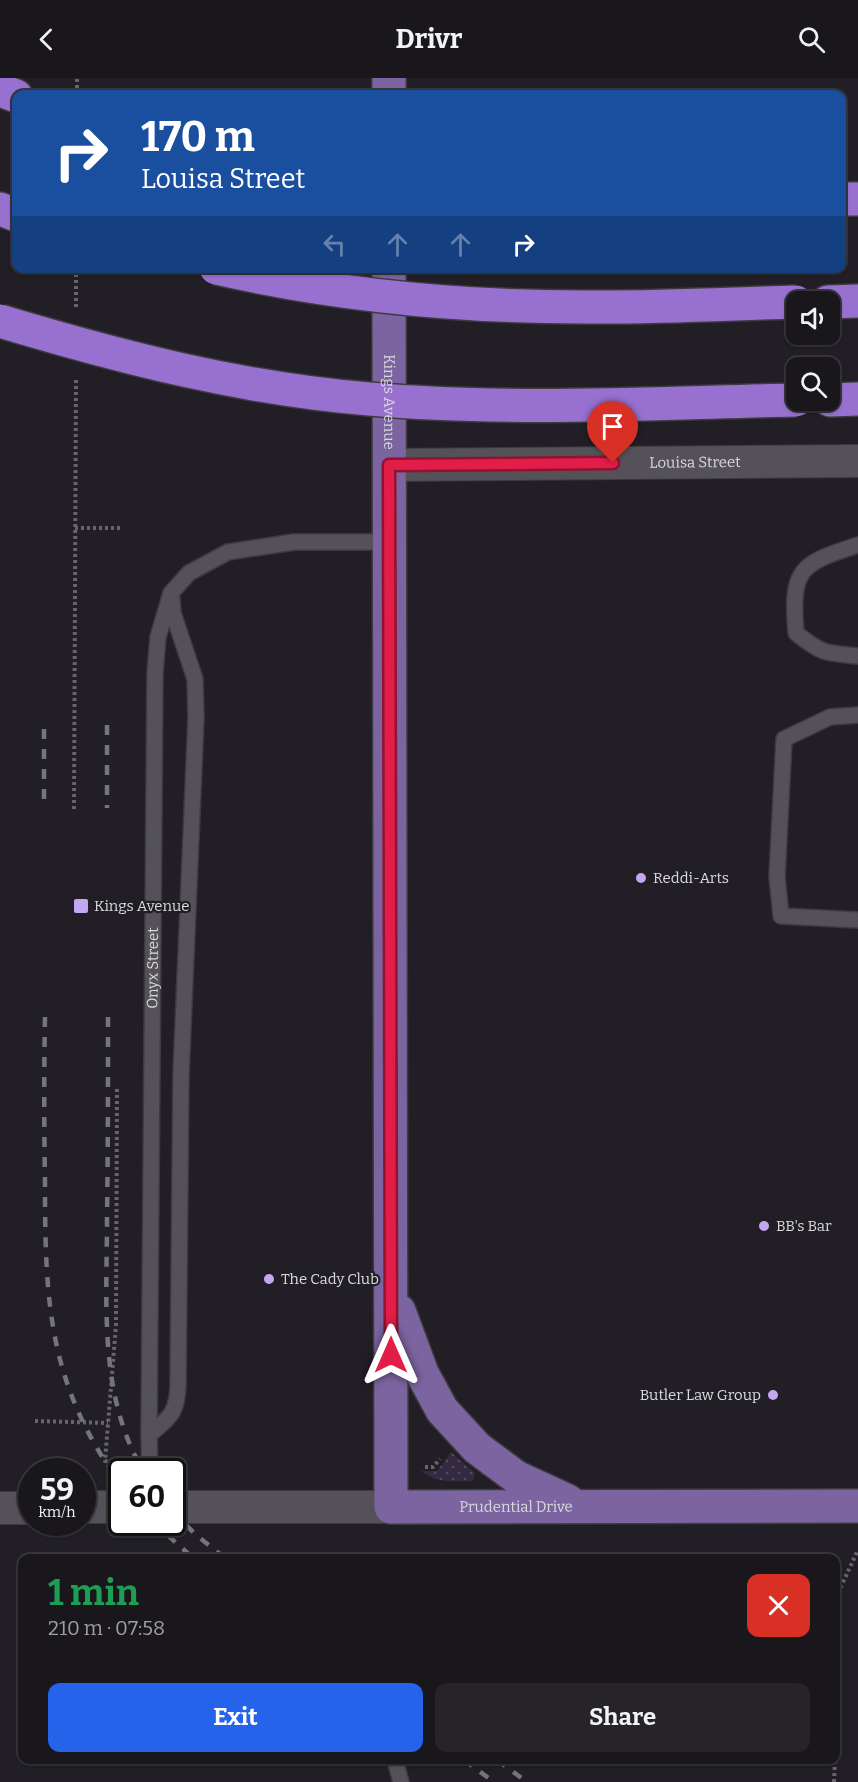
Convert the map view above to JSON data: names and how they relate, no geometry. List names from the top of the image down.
{
  "streets": {
    "main road": ["Kings Avenue", "Prudential Drive"],
    "street": ["Louisa Street"],
    "lane": ["Onyx Street"]
  },
  "crossings": [
    ["Kings Avenue", "Louisa Street"],
    ["Kings Avenue", "Onyx Street"],
    ["Kings Avenue", "Prudential Drive"]
  ],
  "places": {
    "other": [
      "Reddi-Arts",
      "BB's Bar",
      "The Cady Club",
      "Butler Law Group"
    ],
    "transit": ["Kings Avenue"]
  },
  "page": {
    "header": "Drivr",
    "turn": ["170 m", "Louisa Street"],
    "speed": "59 km/h",
    "limit": "60",
    "heading": ["1 min", "210 m · 07:58"],
    "buttons": ["Exit", "Share"]
  }
}
